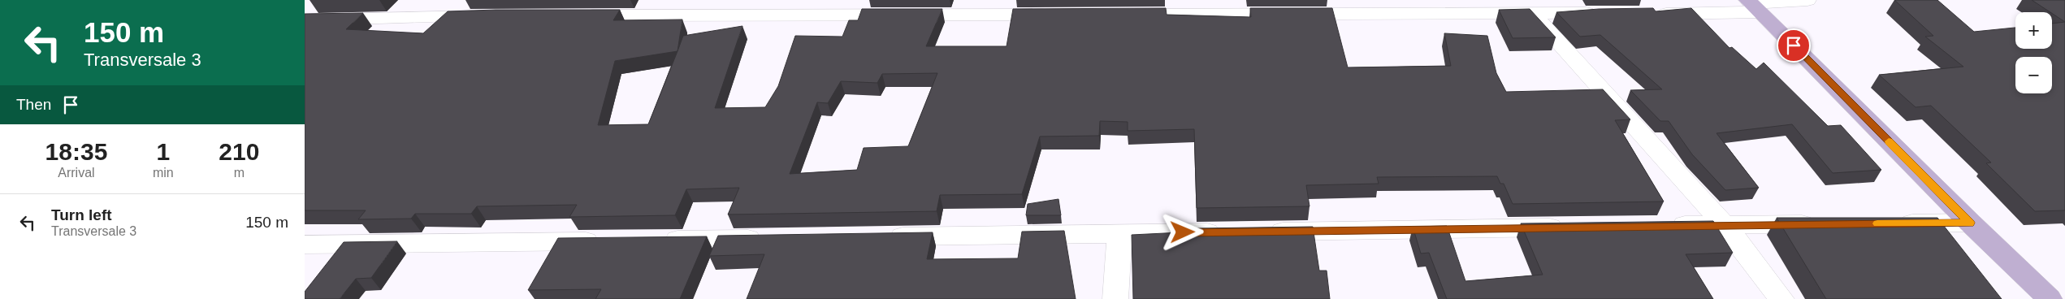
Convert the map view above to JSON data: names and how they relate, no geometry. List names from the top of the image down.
{
  "page": {
    "turn": ["150 m", "Transversale 3"],
    "map_buttons": ["+", "−"],
    "then": "Then",
    "eta": [
      "18:35",
      "Arrival",
      "1",
      "min",
      "210",
      "m"
    ],
    "list": [
      {
        "name": "Turn left",
        "note": "Transversale 3",
        "value": "150 m"
      }
    ]
  }
}
